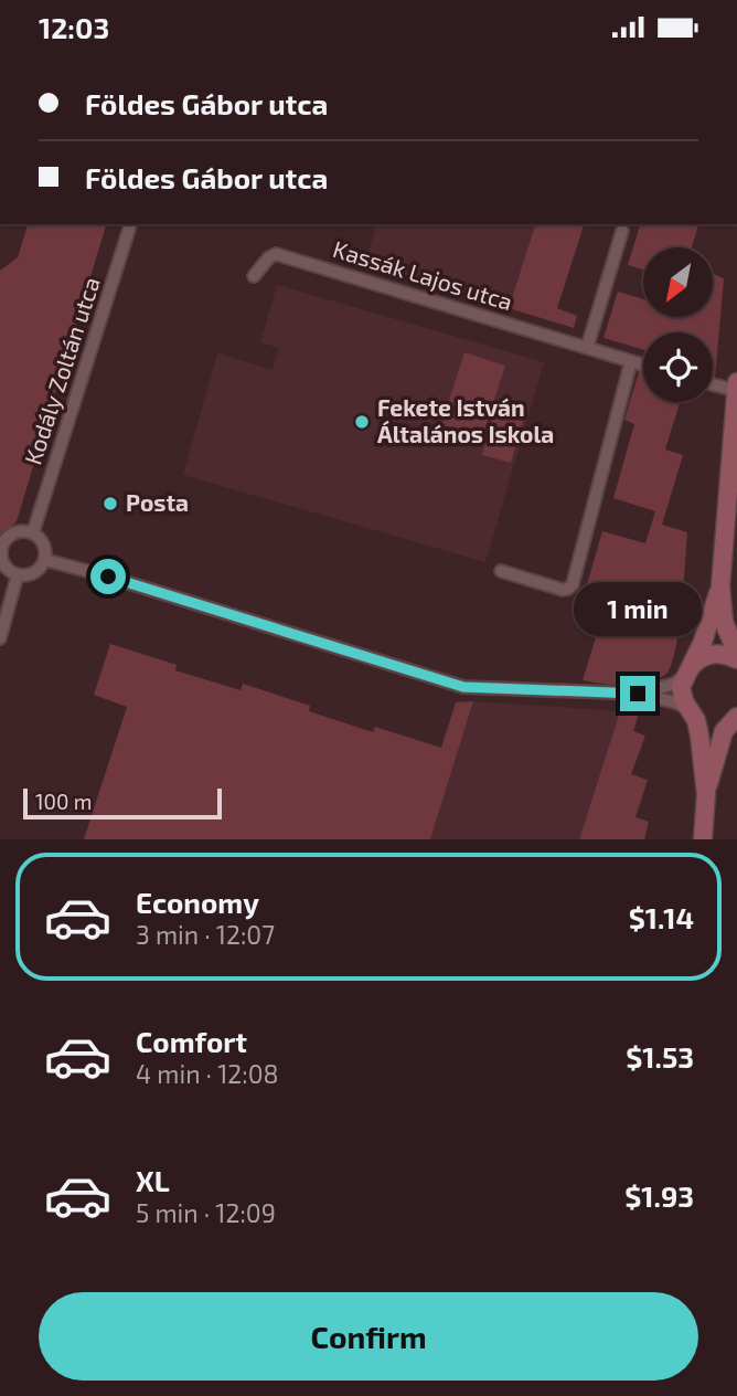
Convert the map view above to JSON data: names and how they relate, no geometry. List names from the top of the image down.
{
  "streets": {
    "street": ["Kassák Lajos utca", "Kodály Zoltán utca"]
  },
  "places": ["Fekete István Általános Iskola", "Posta"],
  "scale_bar": "100 m",
  "north": "bottom left",
  "page": {
    "status": "12:03",
    "banner": ["Földes Gábor utca", "Földes Gábor utca"],
    "bubble": "1 min",
    "scale": "100 m",
    "list": [
      {
        "name": "Economy",
        "note": "3 min · 12:07",
        "value": "$1.14"
      },
      {
        "name": "Comfort",
        "note": "4 min · 12:08",
        "value": "$1.53"
      },
      {
        "name": "XL",
        "note": "5 min · 12:09",
        "value": "$1.93"
      }
    ],
    "buttons": "Confirm"
  }
}
